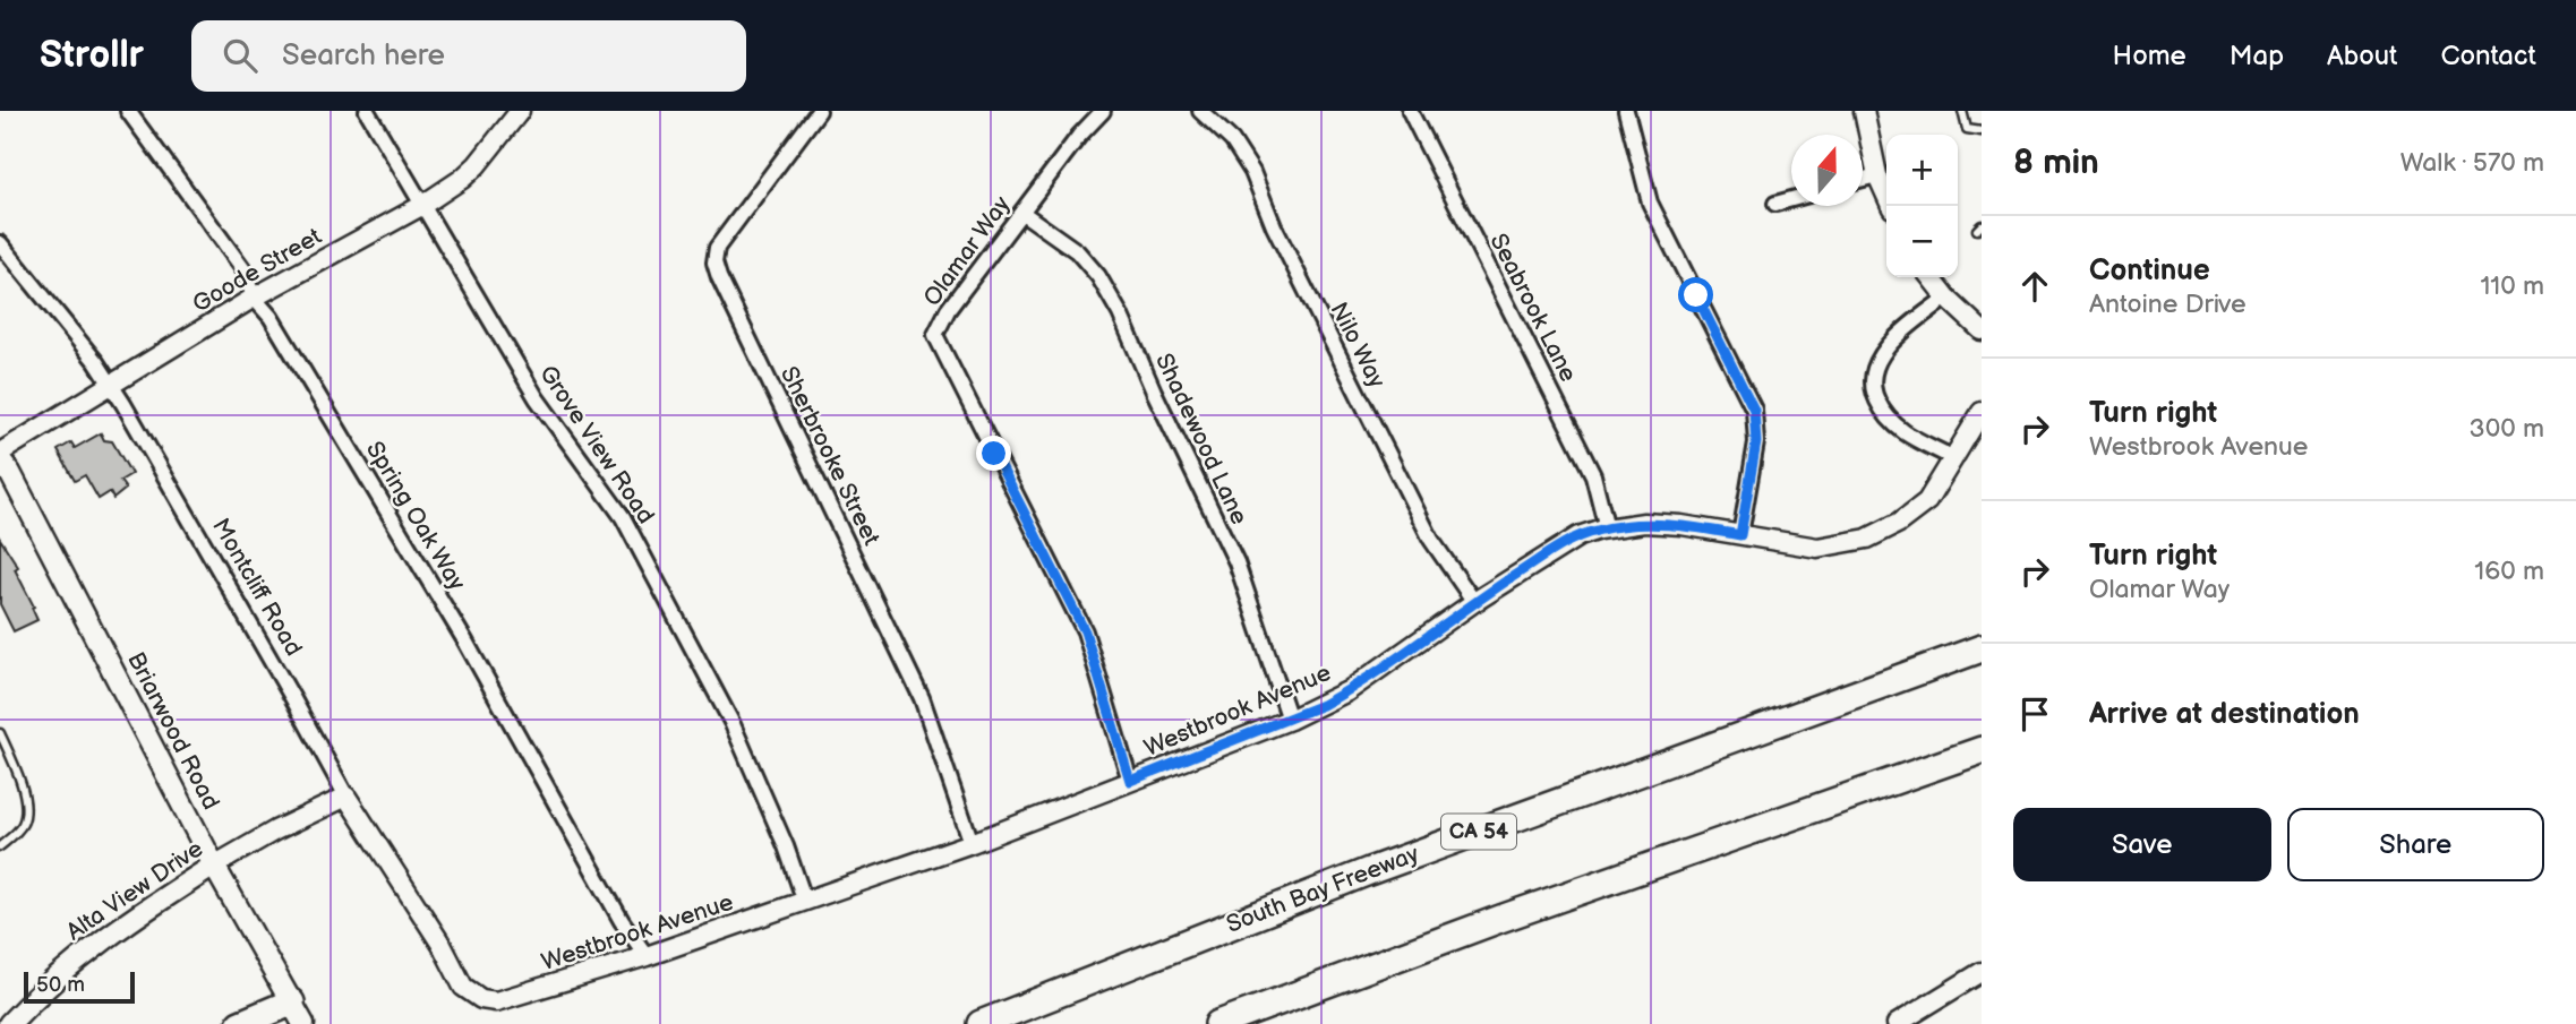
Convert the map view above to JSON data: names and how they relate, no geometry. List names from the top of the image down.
{
  "streets": {
    "highway": ["CA 54", "South Bay Freeway"],
    "main road": ["Briarwood Road", "Alta View Drive"],
    "street": [
      "Olamar Way",
      "Goode Street",
      "Seabrook Lane",
      "Nilo Way",
      "Shadewood Lane",
      "Grove View Road",
      "Sherbrooke Street",
      "Spring Oak Way",
      "Montcliff Road",
      "Westbrook Avenue"
    ]
  },
  "crossings": [
    ["Olamar Way", "Shadewood Lane"],
    ["Olamar Way", "Westbrook Avenue"],
    ["Goode Street", "Grove View Road"],
    ["Goode Street", "Spring Oak Way"],
    ["Goode Street", "Montcliff Road"],
    ["Seabrook Lane", "Westbrook Avenue"],
    ["Nilo Way", "Westbrook Avenue"],
    ["Shadewood Lane", "Westbrook Avenue"],
    ["Grove View Road", "Westbrook Avenue"],
    ["Sherbrooke Street", "Westbrook Avenue"],
    ["Spring Oak Way", "Westbrook Avenue"],
    ["Montcliff Road", "Westbrook Avenue"],
    ["Montcliff Road", "Alta View Drive"],
    ["Briarwood Road", "Alta View Drive"]
  ],
  "scale_bar": "50 m",
  "north": "top",
  "page": {
    "header": "Strollr",
    "search": "Search here",
    "nav": [
      "Home",
      "Map",
      "About",
      "Contact"
    ],
    "heading": ["8 min", "Walk · 570 m"],
    "map_buttons": ["+", "−"],
    "list": [
      ["Continue", "Antoine Drive", "110 m"],
      ["Turn right", "Westbrook Avenue", "300 m"],
      ["Turn right", "Olamar Way", "160 m"],
      "Arrive at destination"
    ],
    "buttons": ["Save", "Share"],
    "scale": "50 m"
  }
}
